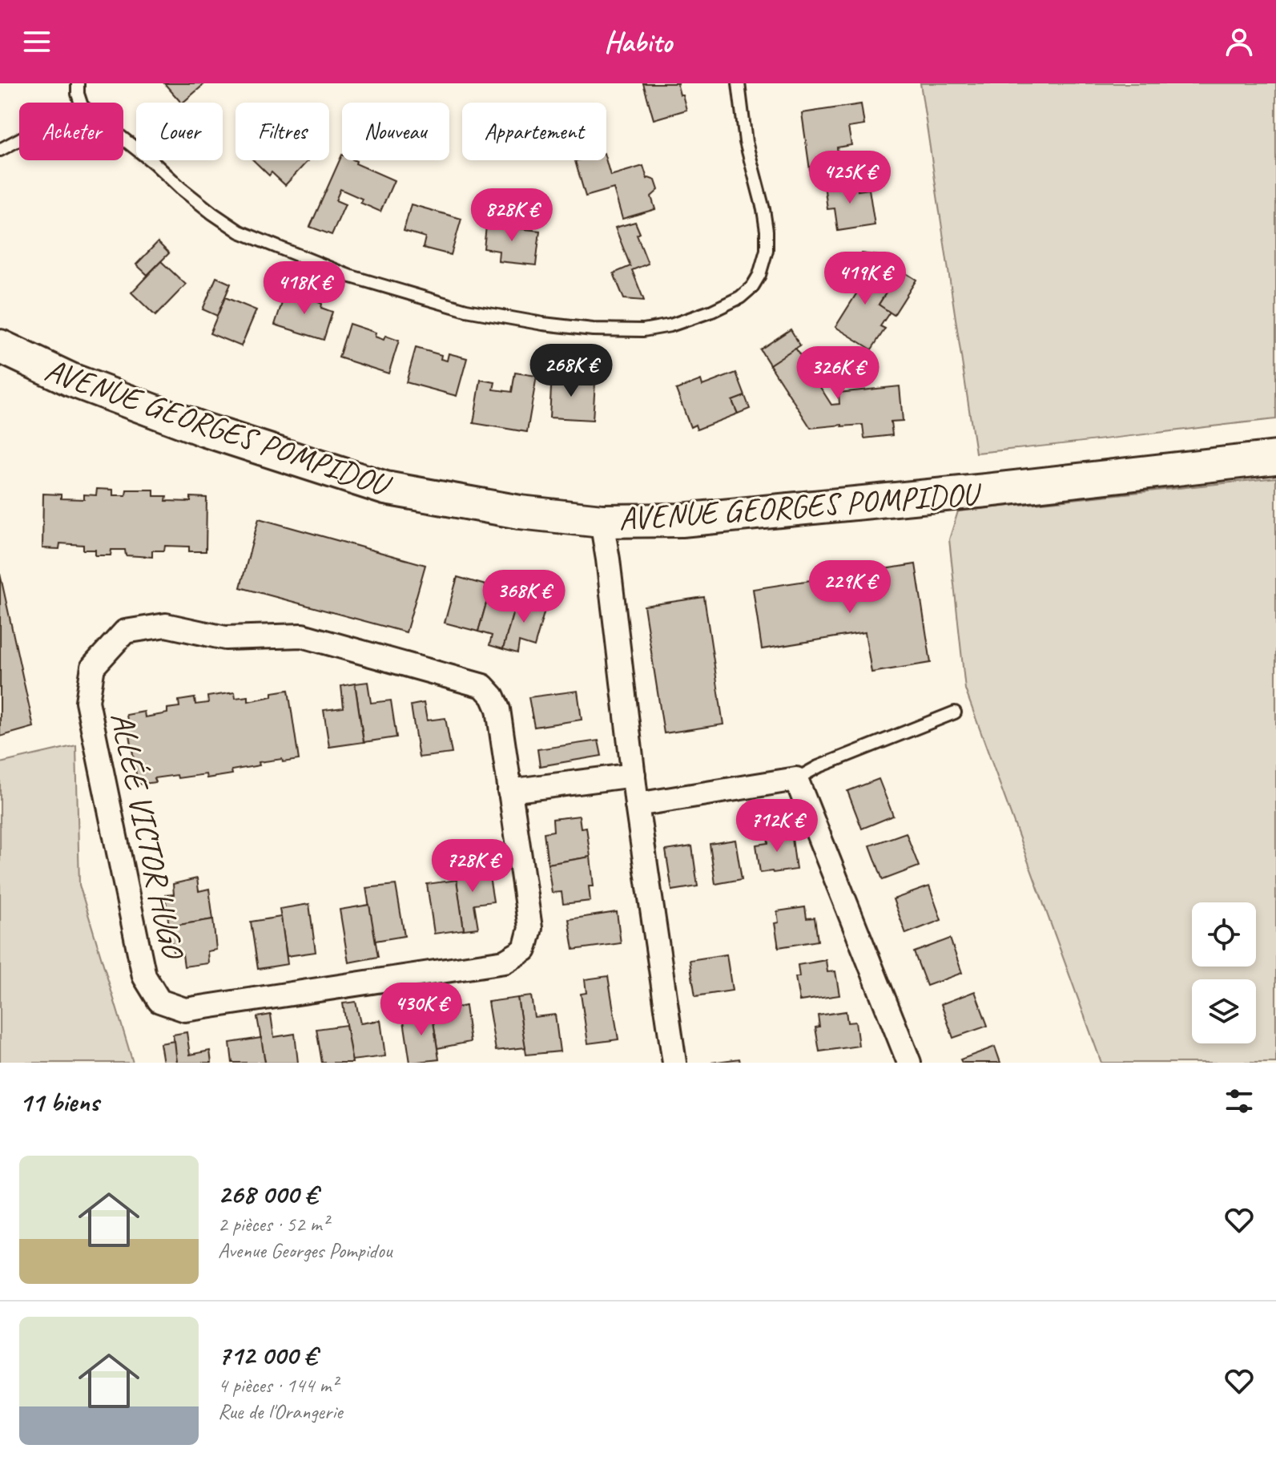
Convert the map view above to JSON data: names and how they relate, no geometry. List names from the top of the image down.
{
  "streets": {
    "main road": ["AVENUE GEORGES POMPIDOU"],
    "street": ["ALLÉE VICTOR HUGO"]
  },
  "page": {
    "header": "Habito",
    "chip": [
      "Acheter",
      "Louer",
      "Filtres",
      "Nouveau",
      "Appartement"
    ],
    "price": [
      "425K €",
      "828K €",
      "419K €",
      "418K €",
      "268K €",
      "326K €",
      "229K €",
      "368K €",
      "712K €",
      "728K €",
      "430K €"
    ],
    "heading": "11 biens",
    "list": [
      {
        "name": "268 000 €",
        "note": "2 pièces · 52 m² · Avenue Georges Pompidou"
      },
      {
        "name": "712 000 €",
        "note": "4 pièces · 144 m² · Rue de l'Orangerie"
      }
    ]
  }
}
